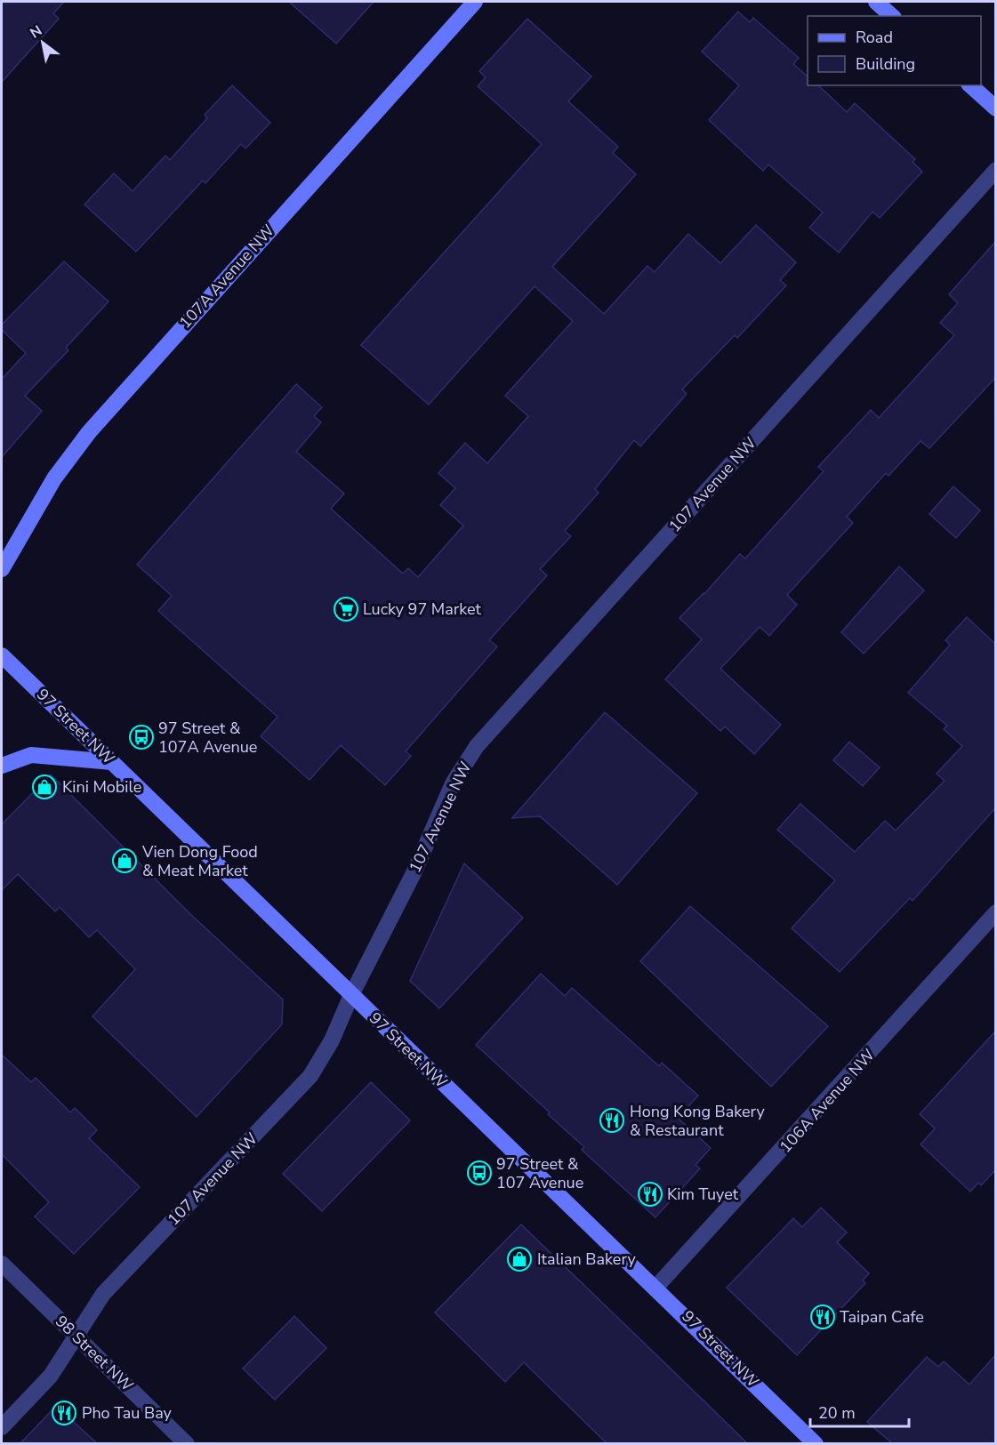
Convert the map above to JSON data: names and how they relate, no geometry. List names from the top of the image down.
{
  "streets": {
    "main road": ["107A Avenue NW", "97 Street NW"],
    "street": ["107 Avenue NW", "106A Avenue NW", "98 Street NW"]
  },
  "crossings": [
    ["107 Avenue NW", "97 Street NW"],
    ["107 Avenue NW", "98 Street NW"],
    ["97 Street NW", "106A Avenue NW"]
  ],
  "places": {
    "supermarket": ["Lucky 97 Market"],
    "bus stop": ["97 Street & 107A Avenue", "97 Street & 107 Avenue"],
    "shop": ["Kini Mobile", "Vien Dong Food & Meat Market", "Italian Bakery"],
    "restaurant": [
      "Hong Kong Bakery & Restaurant",
      "Kim Tuyet",
      "Taipan Cafe",
      "Pho Tau Bay"
    ]
  },
  "legend": ["Road", "Building"],
  "scale_bar": "20 m",
  "north": "top left"
}
